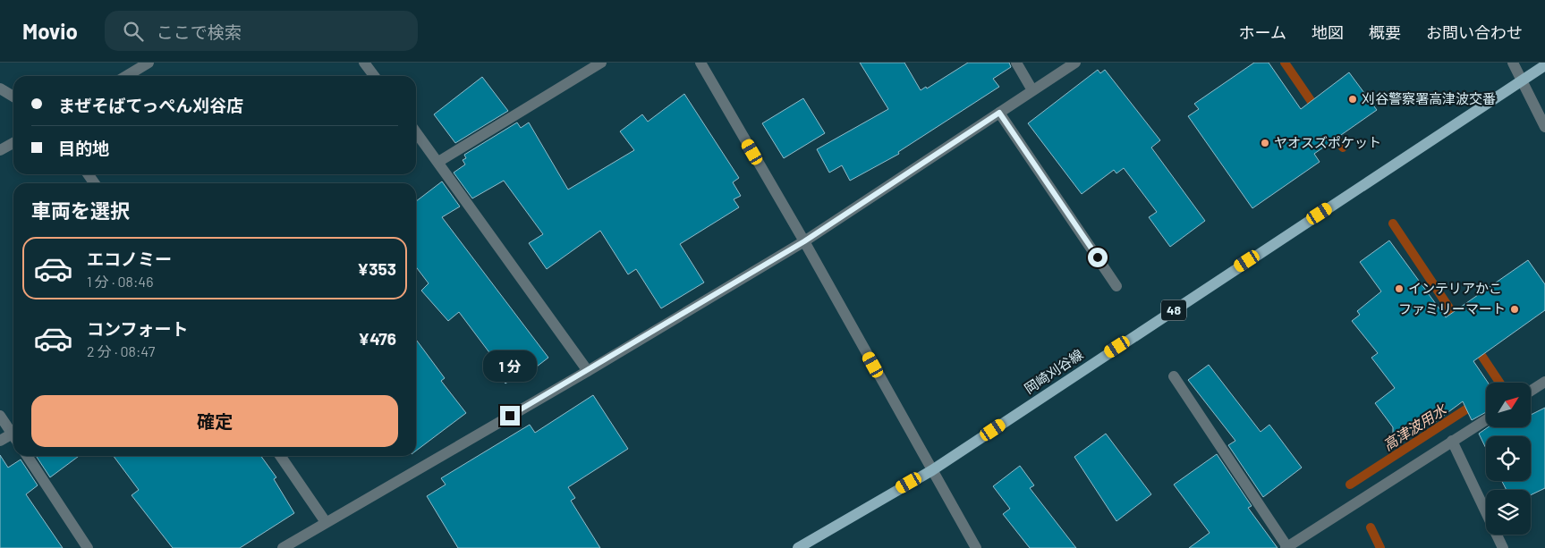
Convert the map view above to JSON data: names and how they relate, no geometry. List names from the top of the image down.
{
  "streets": {
    "main road": ["48", "岡崎刈谷線"]
  },
  "water": ["高津波用水"],
  "places": [
    "刈谷警察署高津波交番",
    "ヤオスズポケット",
    "インテリアかこ",
    "ファミリーマート"
  ],
  "north": "top right",
  "page": {
    "header": "Movio",
    "search": "ここで検索",
    "nav": [
      "ホーム",
      "地図",
      "概要",
      "お問い合わせ"
    ],
    "banner": ["まぜそばてっぺん刈谷店", "目的地"],
    "heading": "車両を選択",
    "list": [
      {
        "name": "エコノミー",
        "note": "1 分 · 08:46",
        "value": "¥353"
      },
      {
        "name": "コンフォート",
        "note": "2 分 · 08:47",
        "value": "¥476"
      }
    ],
    "bubble": "1 分",
    "buttons": "確定"
  }
}
